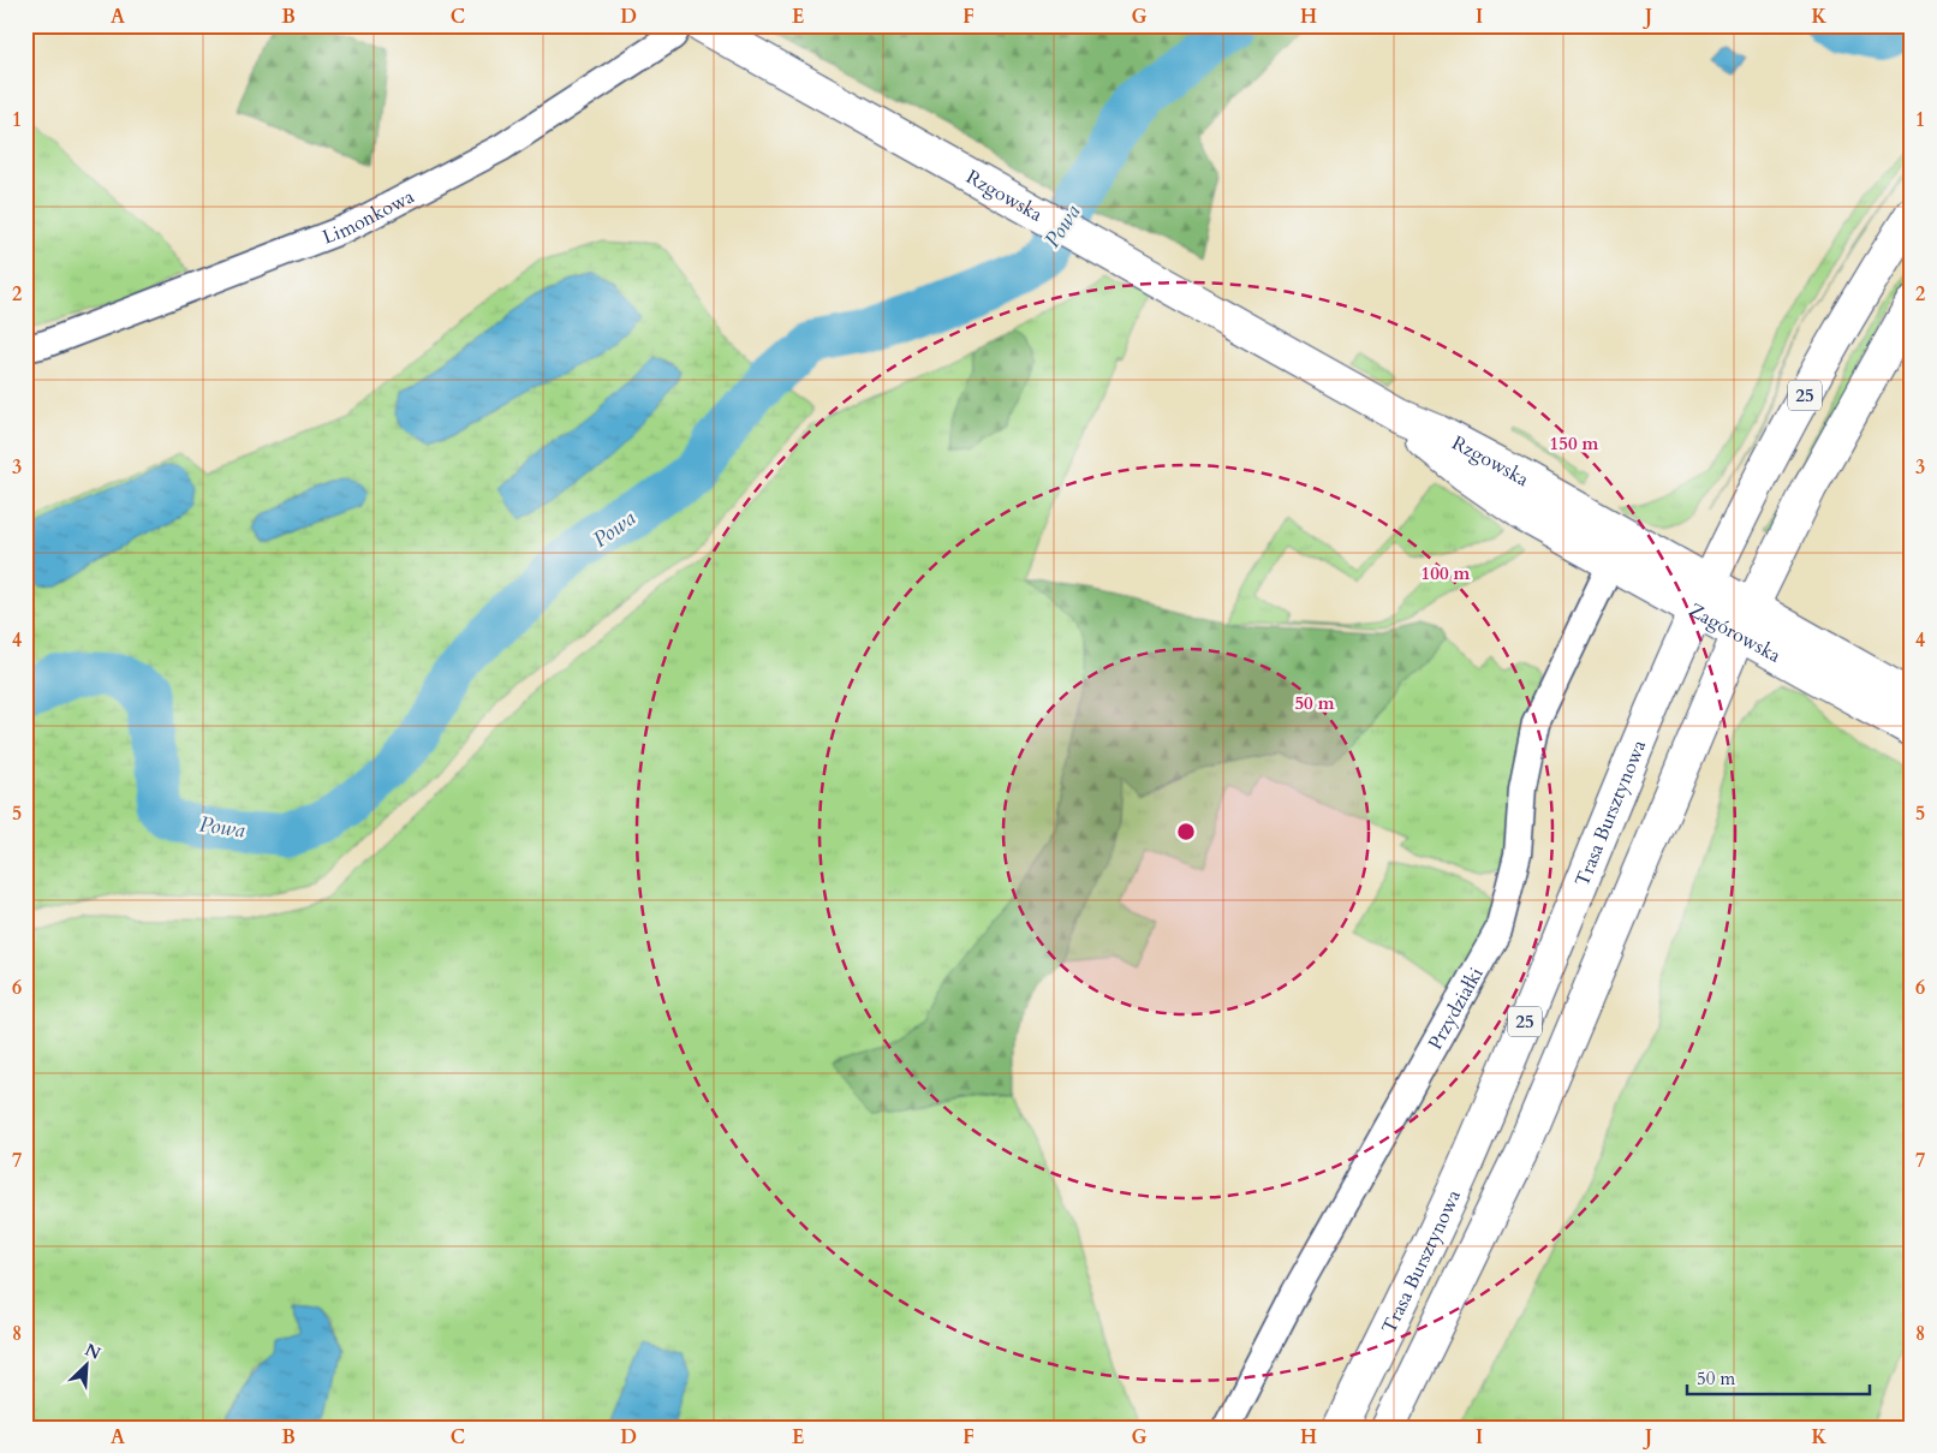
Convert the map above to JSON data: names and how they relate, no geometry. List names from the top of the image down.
{
  "streets": {
    "main road": [
      "Rzgowska",
      "25",
      "Zagórowska",
      "Trasa Bursztynowa"
    ],
    "street": ["Limonkowa", "Przydziałki"]
  },
  "crossings": [
    ["Rzgowska", "Zagórowska"],
    ["25", "Zagórowska"],
    ["Zagórowska", "Trasa Bursztynowa"],
    ["Zagórowska", "Przydziałki"]
  ],
  "water": ["Powa"],
  "scale_bar": "50 m",
  "north": "top right",
  "grid": {
    "columns": [
      "A",
      "B",
      "C",
      "D",
      "E",
      "F",
      "G",
      "H",
      "I",
      "J",
      "K"
    ],
    "rows": [
      "1",
      "2",
      "3",
      "4",
      "5",
      "6",
      "7",
      "8"
    ]
  },
  "rings": ["150 m", "100 m", "50 m"]
}
